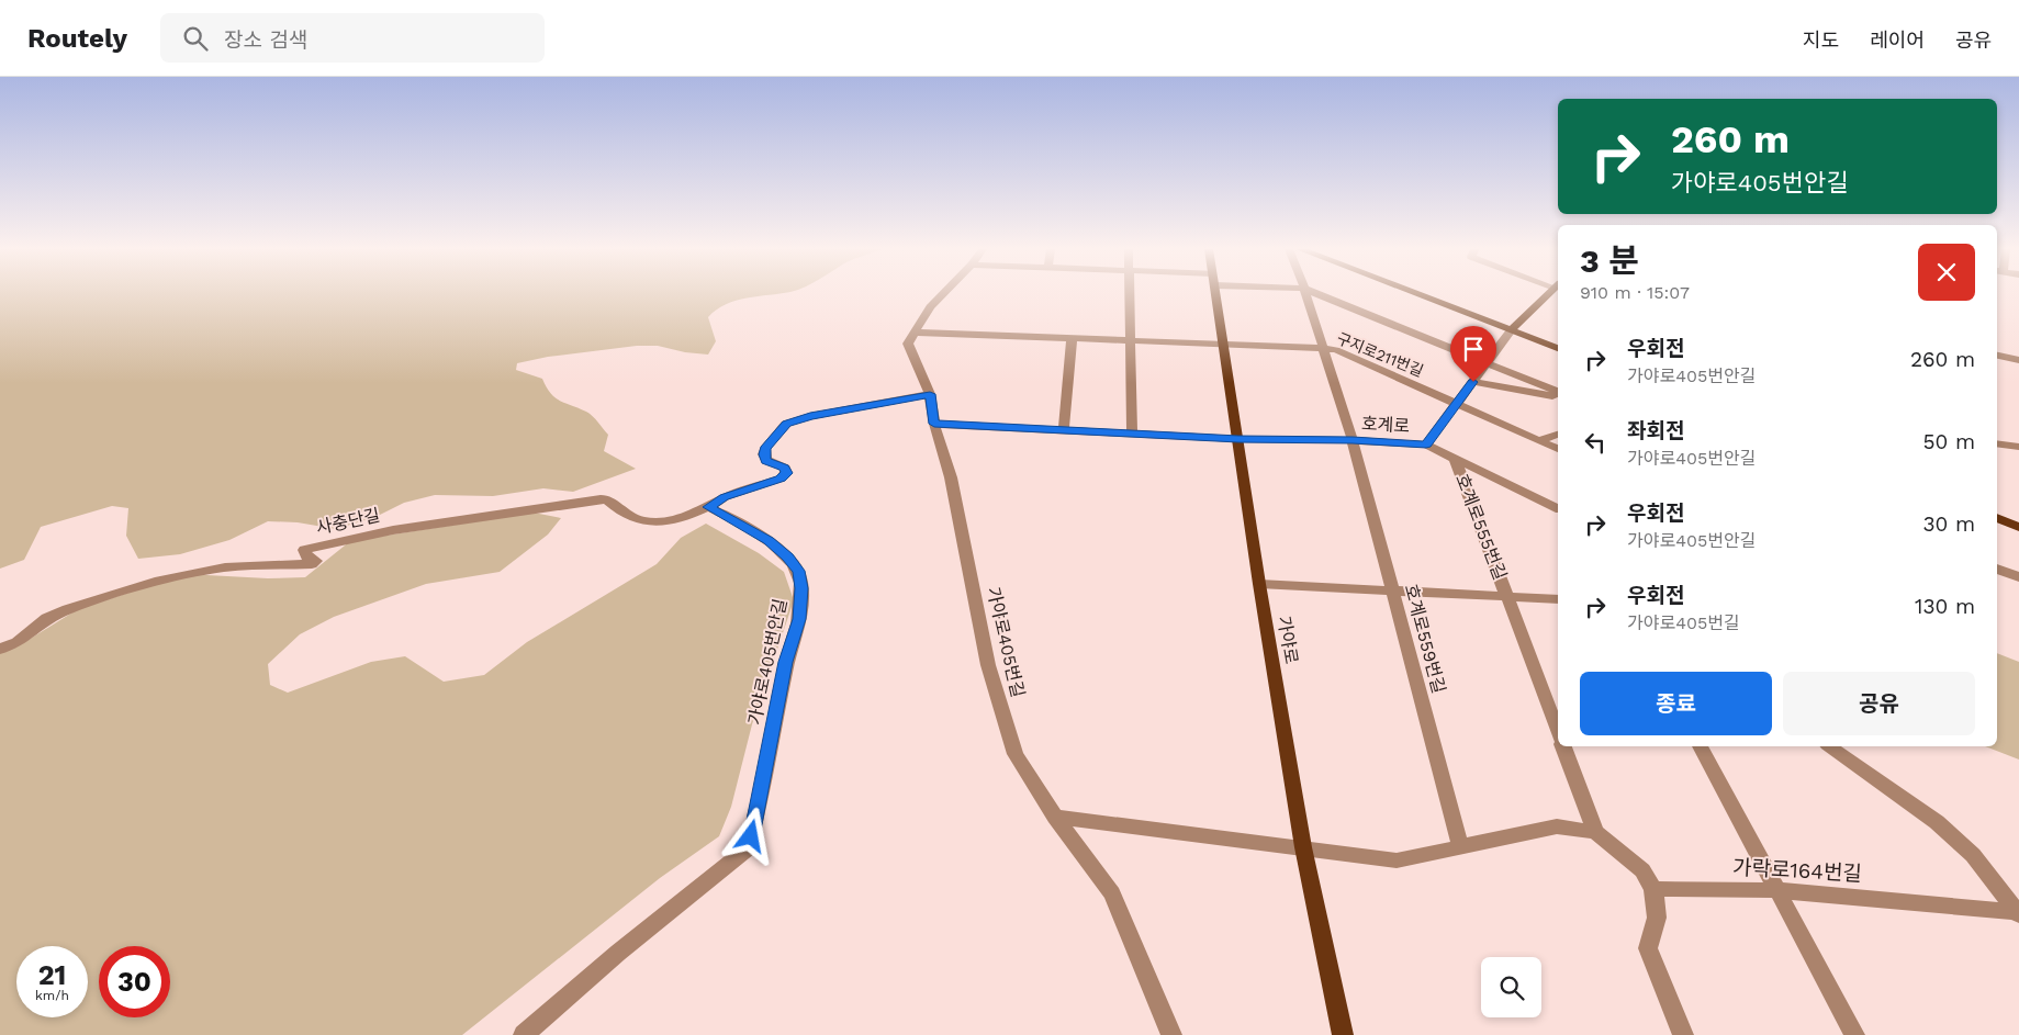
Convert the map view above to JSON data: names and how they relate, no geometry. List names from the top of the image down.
{
  "streets": {
    "main road": ["호계로", "가야로"],
    "street": [
      "구지로211번길",
      "사충단길",
      "호계로555번길",
      "호계로559번길",
      "가야로405번길",
      "가야로405번안길",
      "가락로164번길"
    ]
  },
  "crossings": [
    ["구지로211번길", "호계로"],
    ["구지로211번길", "호계로559번길"],
    ["구지로211번길", "가야로"],
    ["구지로211번길", "가야로405번길"],
    ["호계로", "호계로555번길"],
    ["호계로", "호계로559번길"],
    ["호계로", "가야로"],
    ["호계로", "가야로405번길"],
    ["사충단길", "가야로405번안길"],
    ["호계로555번길", "호계로559번길"],
    ["호계로555번길", "가야로"]
  ],
  "page": {
    "header": "Routely",
    "search": "장소 검색",
    "nav": ["지도", "레이어", "공유"],
    "turn": ["260 m", "가야로405번안길"],
    "heading": ["3 분", "910 m · 15:07"],
    "list": [
      {
        "name": "우회전",
        "note": "가야로405번안길",
        "value": "260 m"
      },
      {
        "name": "좌회전",
        "note": "가야로405번안길",
        "value": "50 m"
      },
      {
        "name": "우회전",
        "note": "가야로405번안길",
        "value": "30 m"
      },
      {
        "name": "우회전",
        "note": "가야로405번길",
        "value": "130 m"
      }
    ],
    "buttons": ["종료", "공유"],
    "speed": "21 km/h",
    "limit": "30"
  }
}
